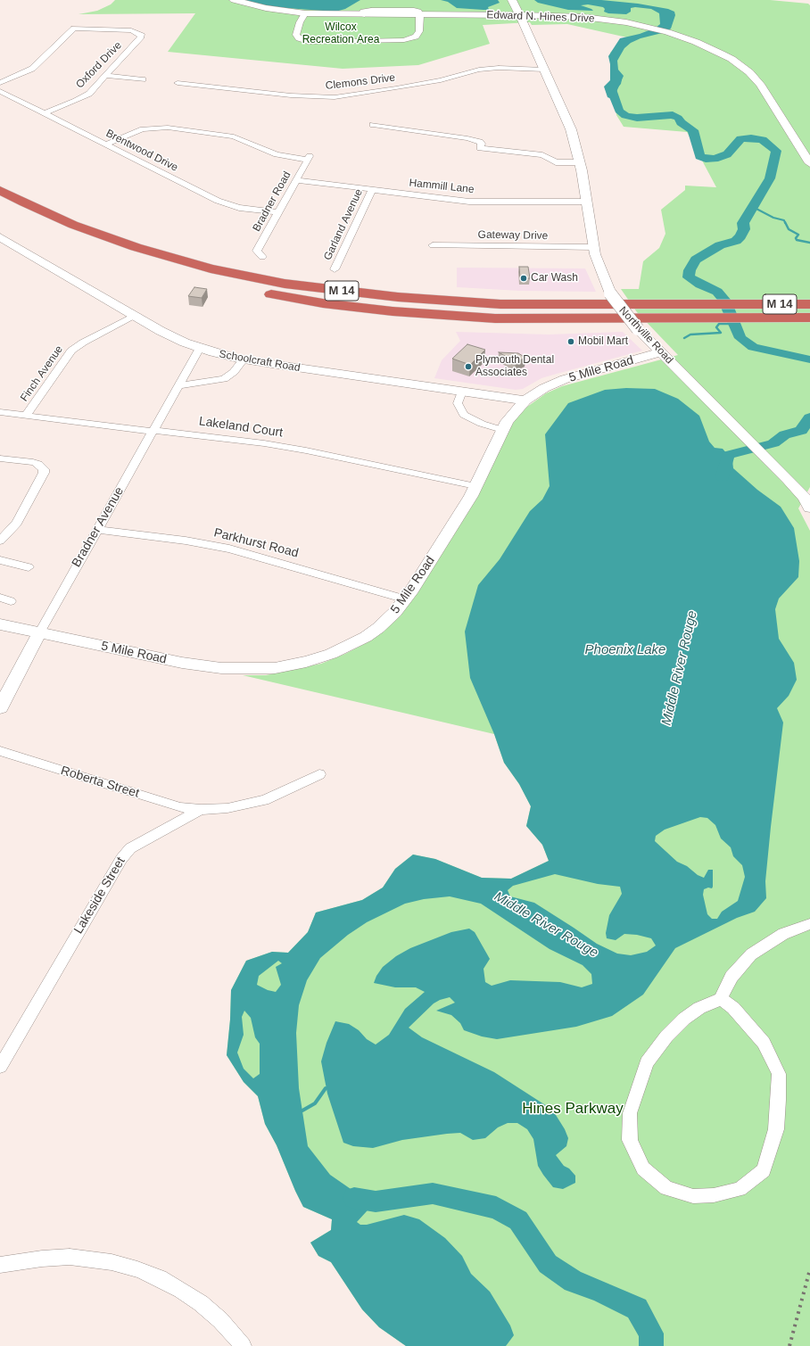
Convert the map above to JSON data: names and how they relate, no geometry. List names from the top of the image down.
{
  "streets": {
    "highway": ["M 14"],
    "street": [
      "Edward N. Hines Drive",
      "Oxford Drive",
      "Clemons Drive",
      "Brentwood Drive",
      "Hammill Lane",
      "Bradner Road",
      "Garland Avenue",
      "Gateway Drive",
      "Northville Road",
      "Schoolcraft Road",
      "5 Mile Road",
      "Finch Avenue",
      "Lakeland Court",
      "Bradner Avenue",
      "Parkhurst Road",
      "Roberta Street",
      "Lakeside Street"
    ]
  },
  "crossings": [
    ["Edward N. Hines Drive", "Northville Road"],
    ["Oxford Drive", "Brentwood Drive"],
    ["Clemons Drive", "Northville Road"],
    ["Brentwood Drive", "Bradner Road"],
    ["Hammill Lane", "Bradner Road"],
    ["Hammill Lane", "Garland Avenue"],
    ["Hammill Lane", "Northville Road"],
    ["Gateway Drive", "Northville Road"],
    ["Northville Road", "5 Mile Road"],
    ["Schoolcraft Road", "5 Mile Road"],
    ["Schoolcraft Road", "Finch Avenue"],
    ["Schoolcraft Road", "Bradner Avenue"],
    ["5 Mile Road", "Lakeland Court"],
    ["5 Mile Road", "Bradner Avenue"],
    ["5 Mile Road", "Parkhurst Road"],
    ["Finch Avenue", "Lakeland Court"],
    ["Lakeland Court", "Bradner Avenue"],
    ["Bradner Avenue", "Parkhurst Road"],
    ["Roberta Street", "Lakeside Street"]
  ],
  "water": ["Phoenix Lake", "Middle River Rouge"],
  "parks": ["Wilcox Recreation Area", "Hines Parkway"],
  "places": ["Car Wash", "Mobil Mart", "Plymouth Dental Associates"]
}
